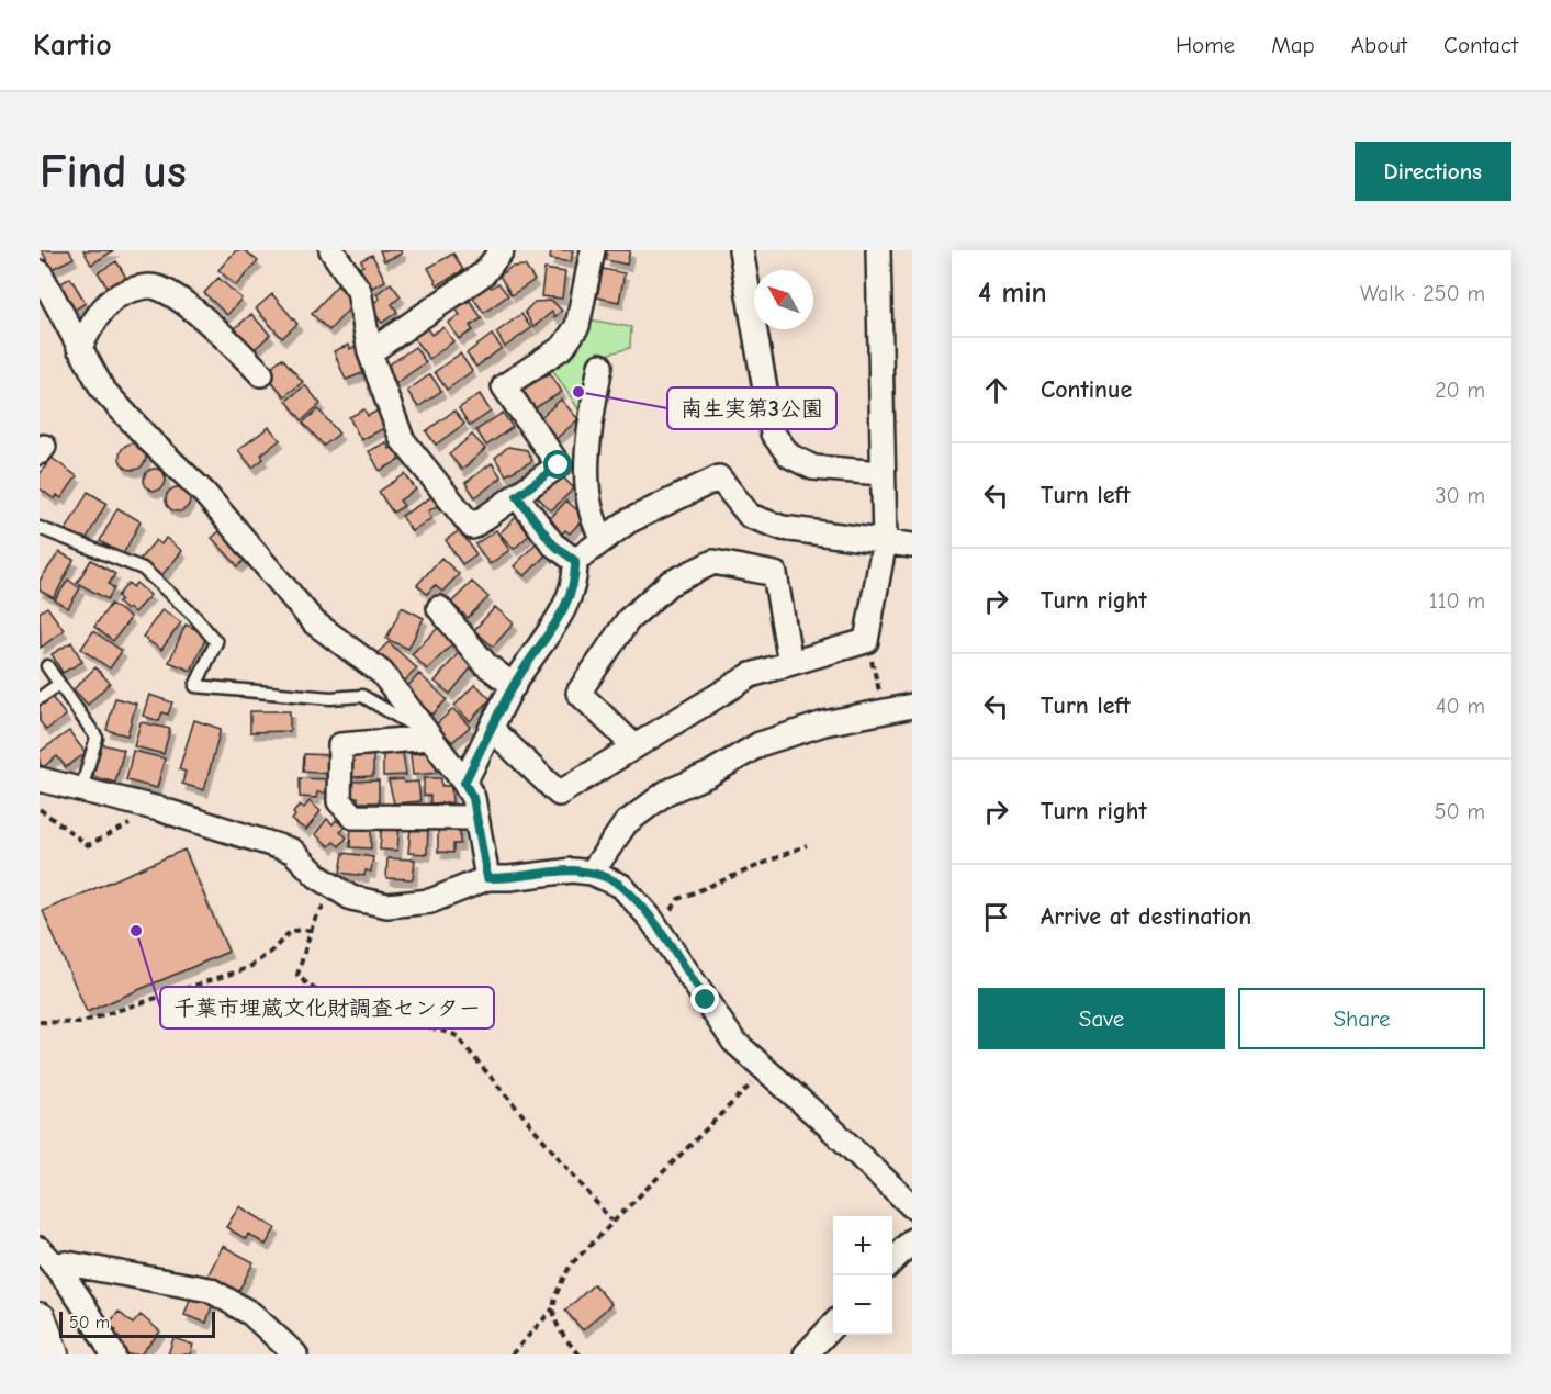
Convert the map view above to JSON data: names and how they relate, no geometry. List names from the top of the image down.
{
  "places": ["南生実第3公園", "千葉市埋蔵文化財調査センター"],
  "scale_bar": "50 m",
  "north": "top left",
  "page": {
    "header": "Kartio",
    "nav": [
      "Home",
      "Map",
      "About",
      "Contact"
    ],
    "buttons": [
      "Directions",
      ["Save", "Share"]
    ],
    "title": "Find us",
    "heading": ["4 min", "Walk · 250 m"],
    "list": [
      ["Continue", "20 m"],
      ["Turn left", "30 m"],
      ["Turn right", "110 m"],
      ["Turn left", "40 m"],
      ["Turn right", "50 m"],
      "Arrive at destination"
    ],
    "map_buttons": ["+", "−"],
    "scale": "50 m"
  }
}
